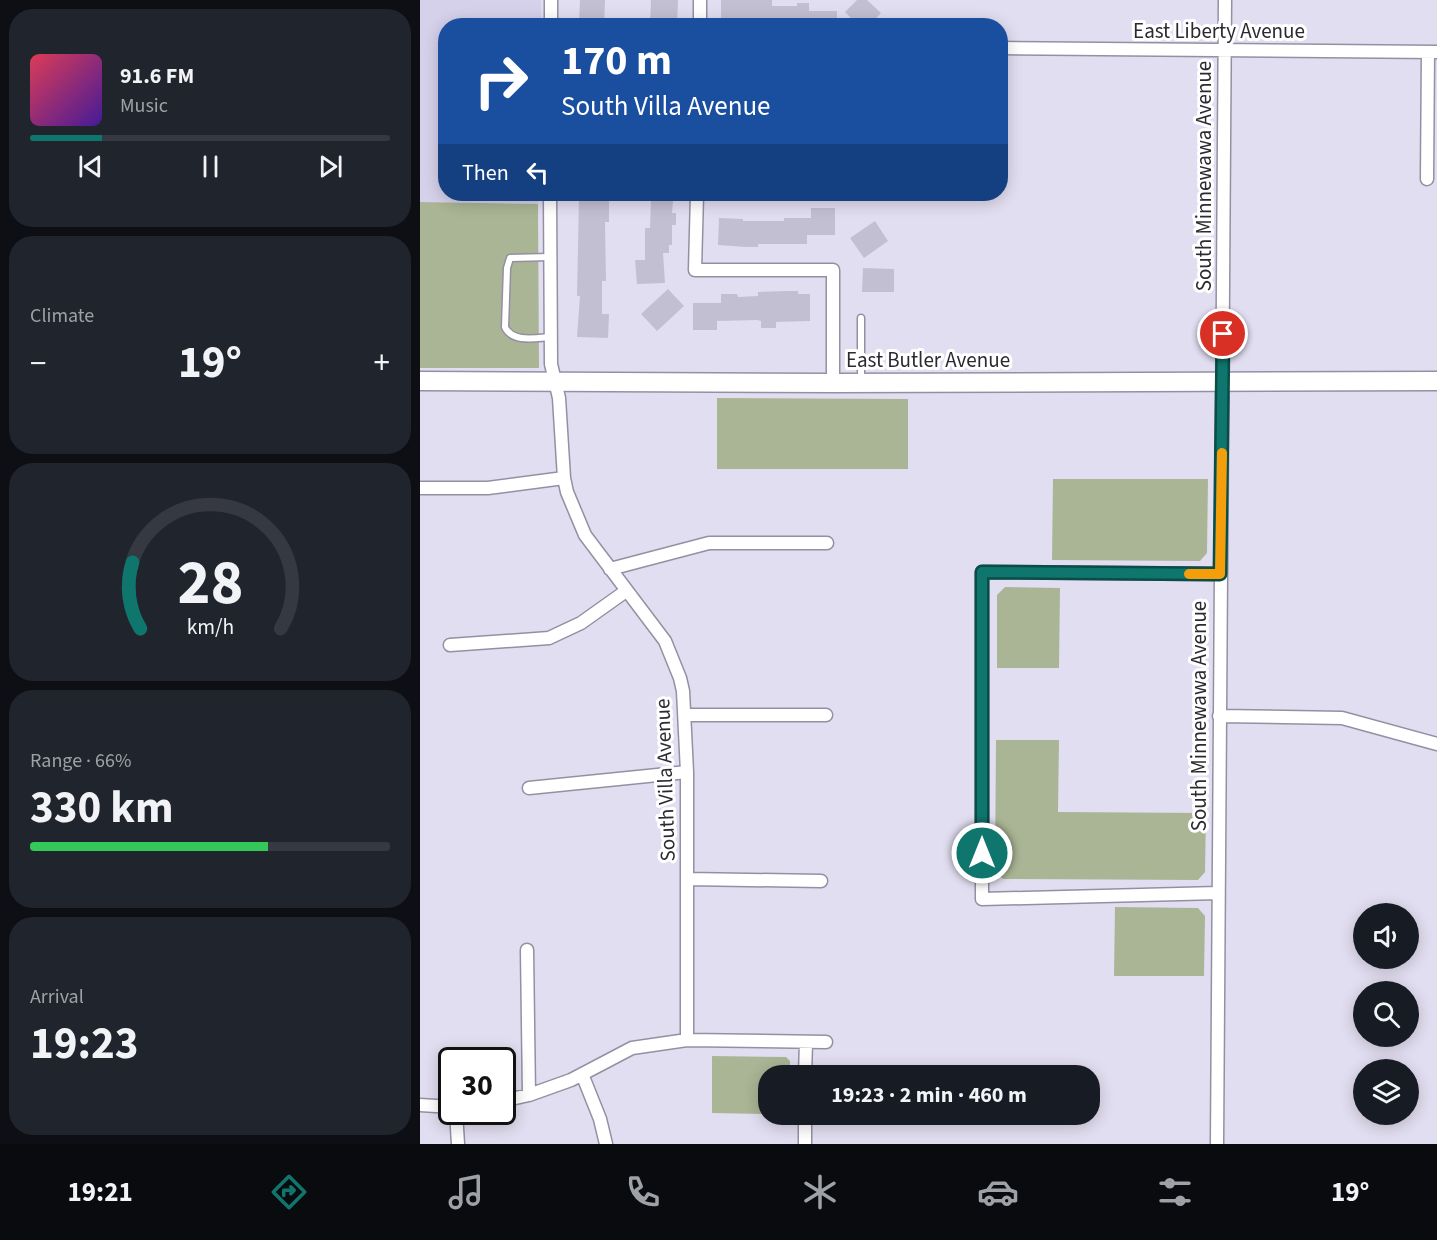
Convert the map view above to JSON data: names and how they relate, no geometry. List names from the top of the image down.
{
  "streets": {
    "street": [
      "East Liberty Avenue",
      "South Minnewawa Avenue",
      "East Butler Avenue",
      "South Villa Avenue"
    ]
  },
  "crossings": [
    ["East Liberty Avenue", "South Minnewawa Avenue"],
    ["South Minnewawa Avenue", "East Butler Avenue"],
    ["East Butler Avenue", "South Villa Avenue"]
  ],
  "page": {
    "turn": ["170 m", "South Villa Avenue"],
    "song": ["91.6 FM", "Music"],
    "then": "Then",
    "tile": [
      "Climate",
      ["Range · 66%", "330 km"],
      ["Arrival", "19:23"]
    ],
    "heat": ["−", "19°", "+"],
    "limit": "30",
    "trip": "19:23 · 2 min · 460 m",
    "tabs": ["19:21", "19°"],
    "gauge": ["28", "km/h"]
  }
}
